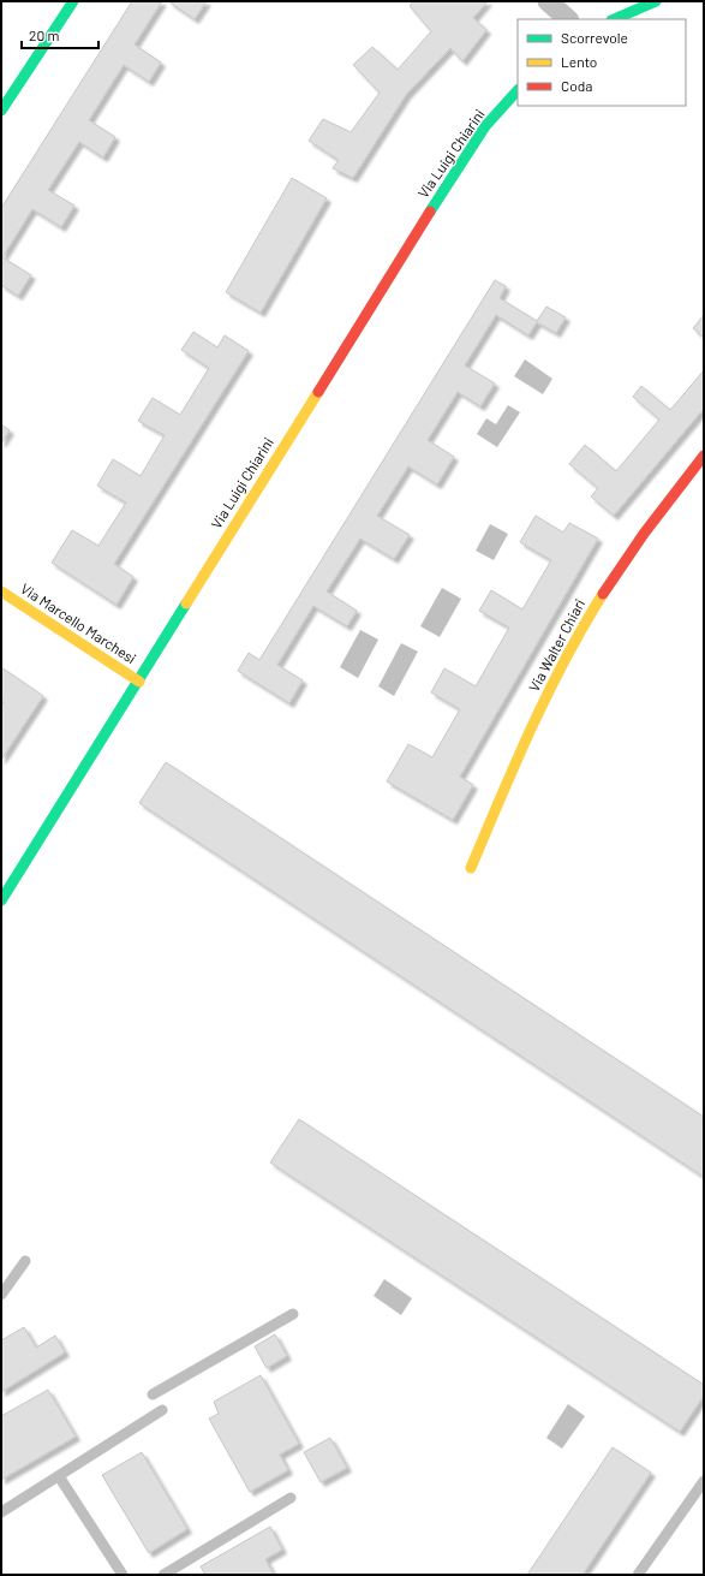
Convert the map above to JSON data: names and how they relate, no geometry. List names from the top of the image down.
{
  "streets": {
    "street": ["Via Luigi Chiarini", "Via Marcello Marchesi", "Via Walter Chiari"]
  },
  "crossings": [
    ["Via Luigi Chiarini", "Via Marcello Marchesi"]
  ],
  "legend": ["Scorrevole", "Lento", "Coda"],
  "scale_bar": "20 m"
}
